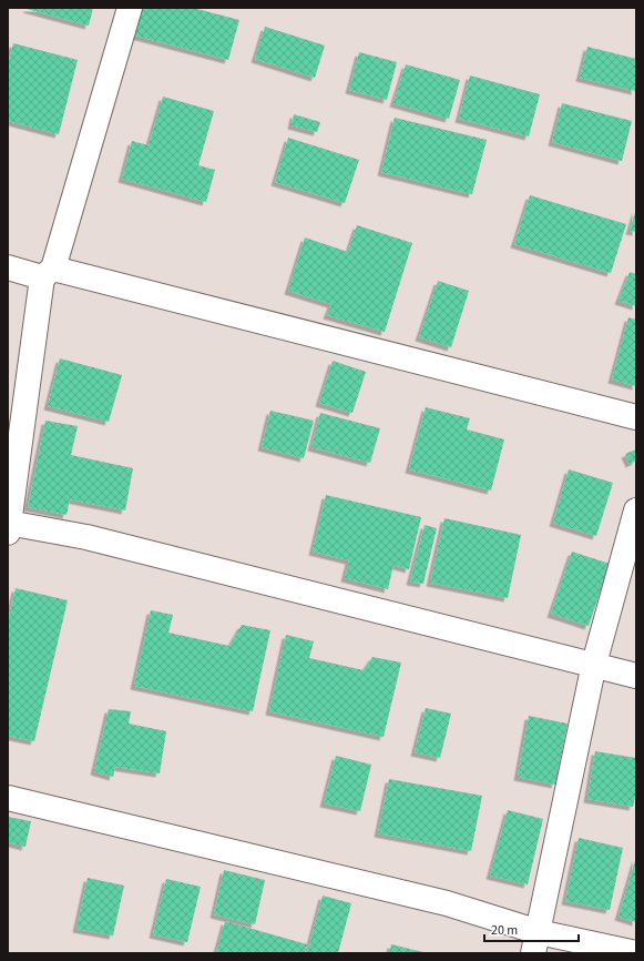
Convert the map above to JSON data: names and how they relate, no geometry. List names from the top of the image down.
{
  "scale_bar": "20 m"
}
